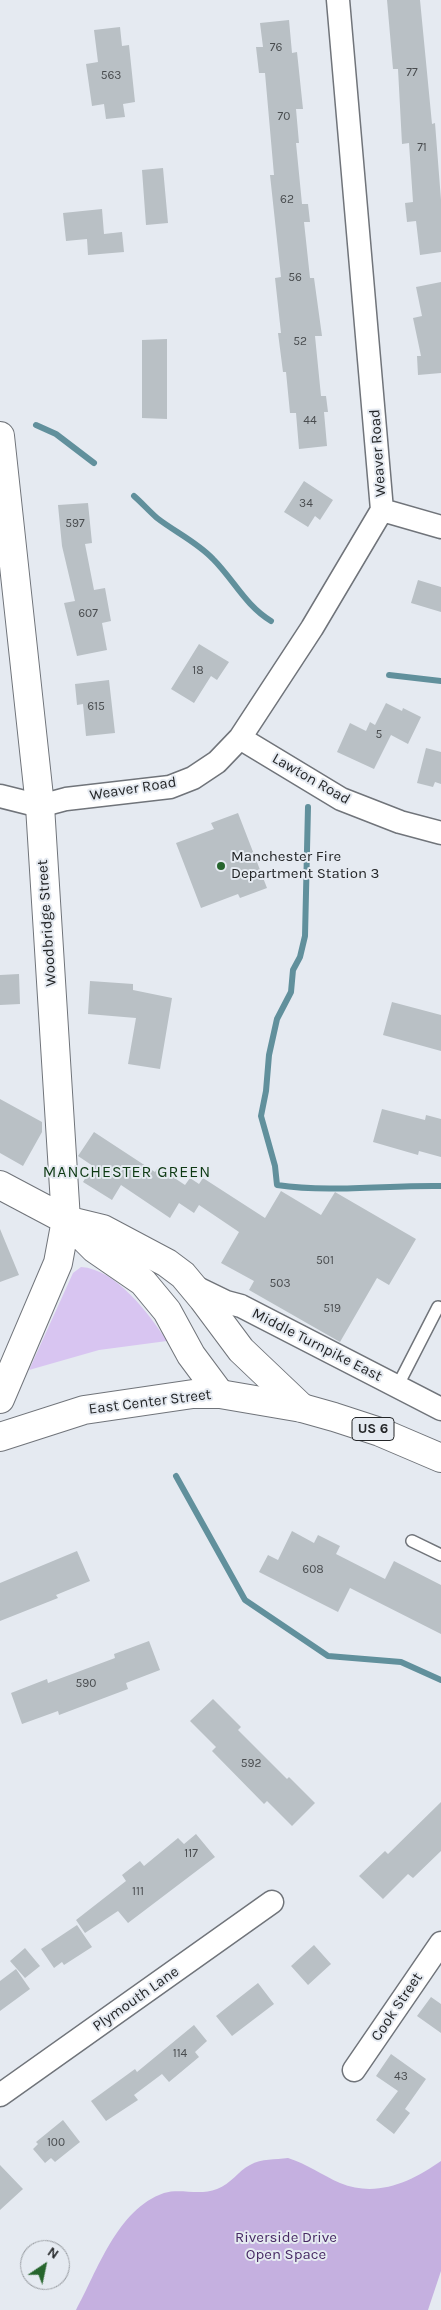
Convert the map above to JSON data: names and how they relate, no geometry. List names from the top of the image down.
{
  "streets": {
    "main road": [
      "Woodbridge Street",
      "Middle Turnpike East",
      "East Center Street",
      "US 6"
    ],
    "street": [
      "Weaver Road",
      "Lawton Road",
      "Plymouth Lane",
      "Cook Street"
    ]
  },
  "crossings": [
    ["Weaver Road", "Lawton Road"],
    ["Weaver Road", "Woodbridge Street"],
    ["Woodbridge Street", "Middle Turnpike East"],
    ["Middle Turnpike East", "East Center Street"]
  ],
  "districts": ["MANCHESTER GREEN"],
  "parks": ["Riverside Drive Open Space"],
  "places": ["Manchester Fire Department Station 3"],
  "house_numbers": [
    "76",
    "77",
    "563",
    "70",
    "71",
    "62",
    "56",
    "52",
    "44",
    "34",
    "597",
    "607",
    "18",
    "615",
    "5",
    "501",
    "503",
    "519",
    "608",
    "590",
    "592",
    "117",
    "111",
    "114",
    "43",
    "100"
  ],
  "north": "top right"
}
